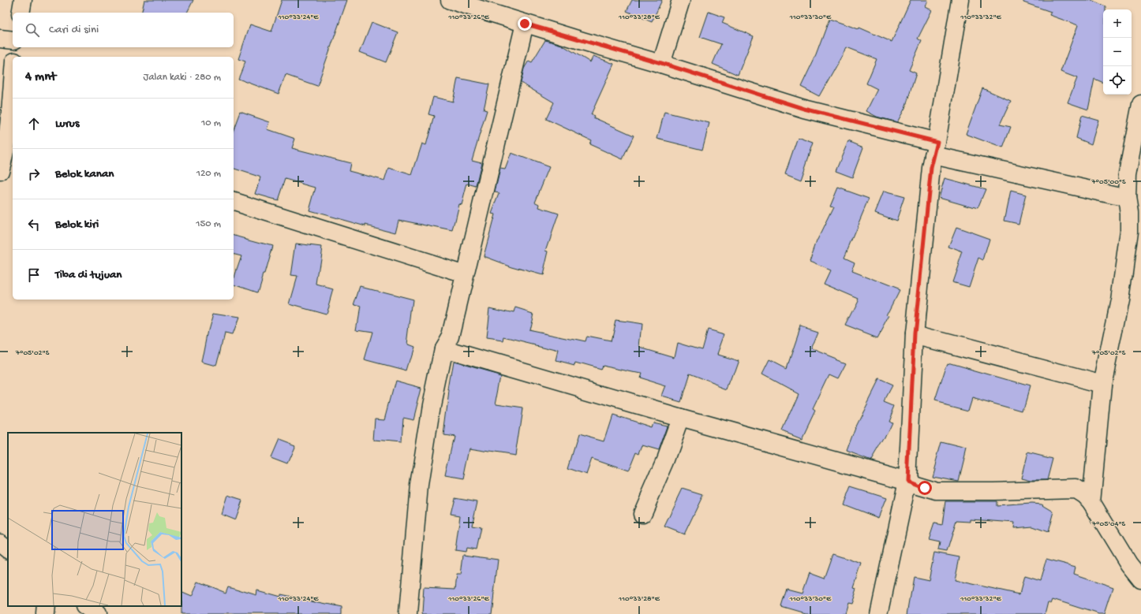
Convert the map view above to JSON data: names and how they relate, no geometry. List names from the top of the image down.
{
  "page": {
    "map_buttons": ["+", "−"],
    "search": "Cari di sini",
    "heading": ["4 mnt", "Jalan kaki · 280 m"],
    "list": [
      ["Lurus", "10 m"],
      ["Belok kanan", "120 m"],
      ["Belok kiri", "150 m"],
      "Tiba di tujuan"
    ]
  },
  "coordinates": [
    "110°33'24\"E",
    "110°33'26\"E",
    "110°33'28\"E",
    "110°33'30\"E",
    "110°33'32\"E",
    "7°05'00\"S",
    "7°05'02\"S",
    "7°05'04\"S"
  ]
}
